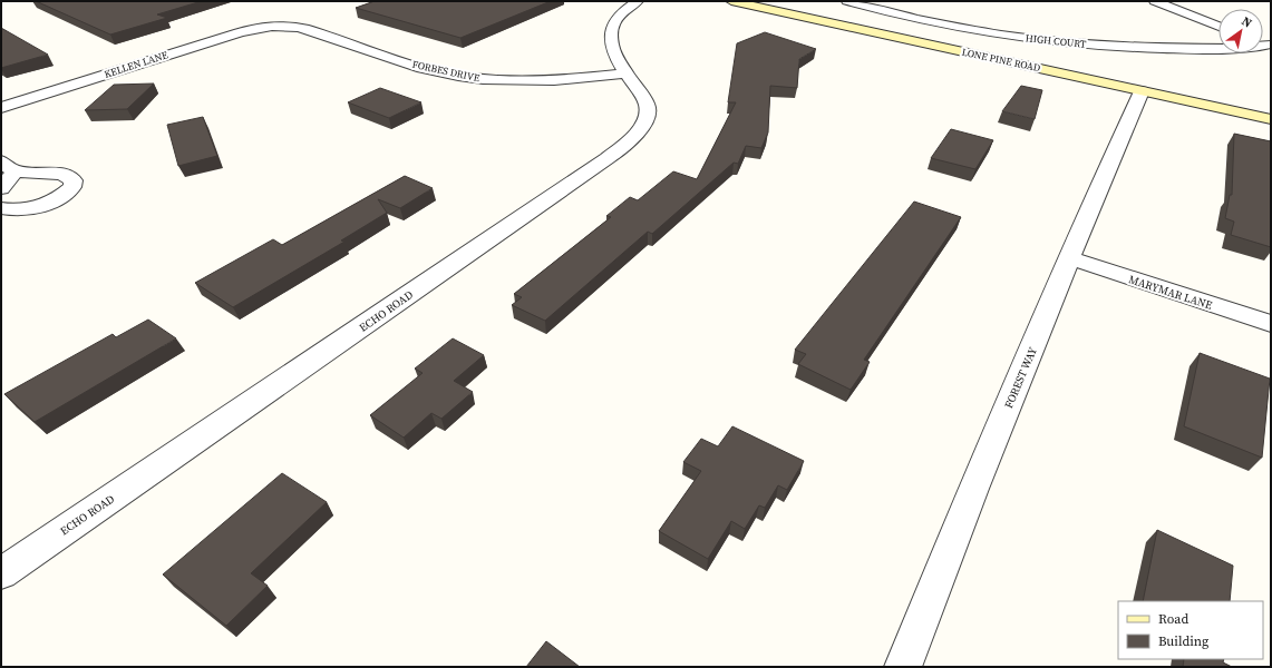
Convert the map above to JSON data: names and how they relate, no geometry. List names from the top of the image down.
{
  "streets": {
    "street": [
      "HIGH COURT",
      "LONE PINE ROAD",
      "KELLEN LANE",
      "FORBES DRIVE",
      "MARYMAR LANE",
      "ECHO ROAD",
      "FOREST WAY"
    ]
  },
  "crossings": [
    ["LONE PINE ROAD", "FOREST WAY"],
    ["KELLEN LANE", "FORBES DRIVE"],
    ["FORBES DRIVE", "ECHO ROAD"],
    ["MARYMAR LANE", "FOREST WAY"]
  ],
  "legend": ["Road", "Building"],
  "north": "top right"
}
